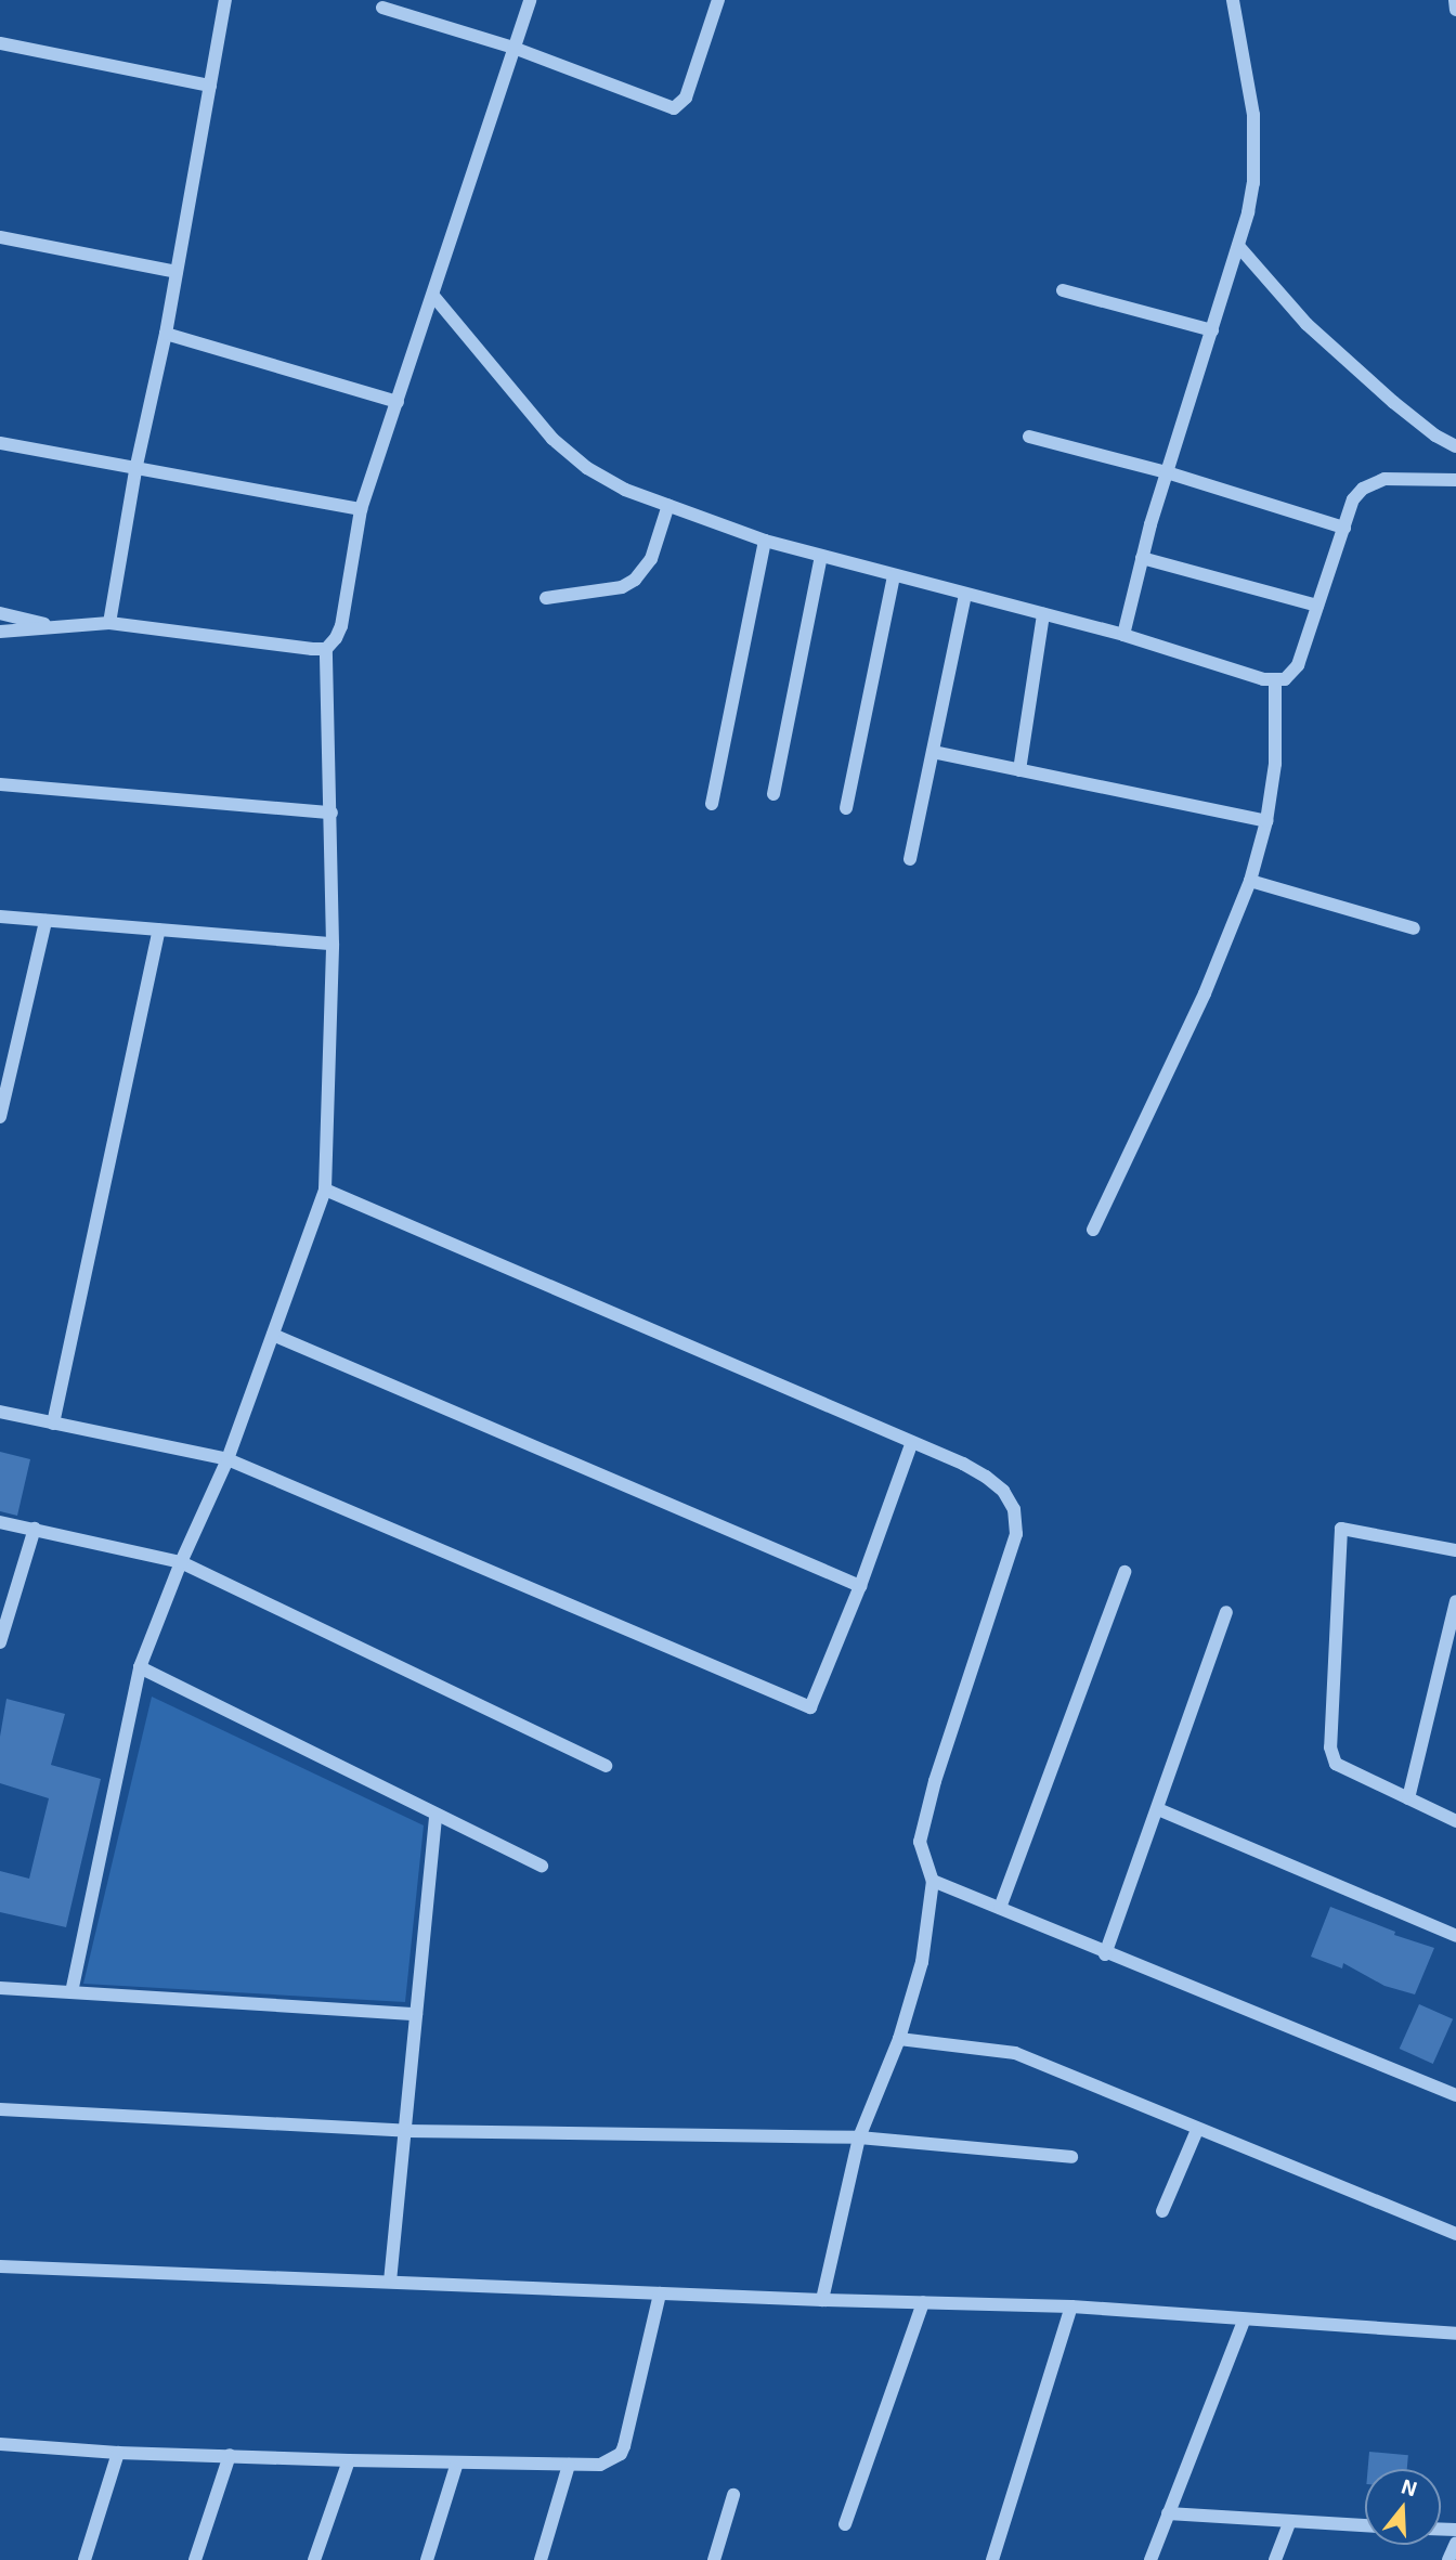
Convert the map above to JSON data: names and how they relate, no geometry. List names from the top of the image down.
{
  "north": "top"
}
